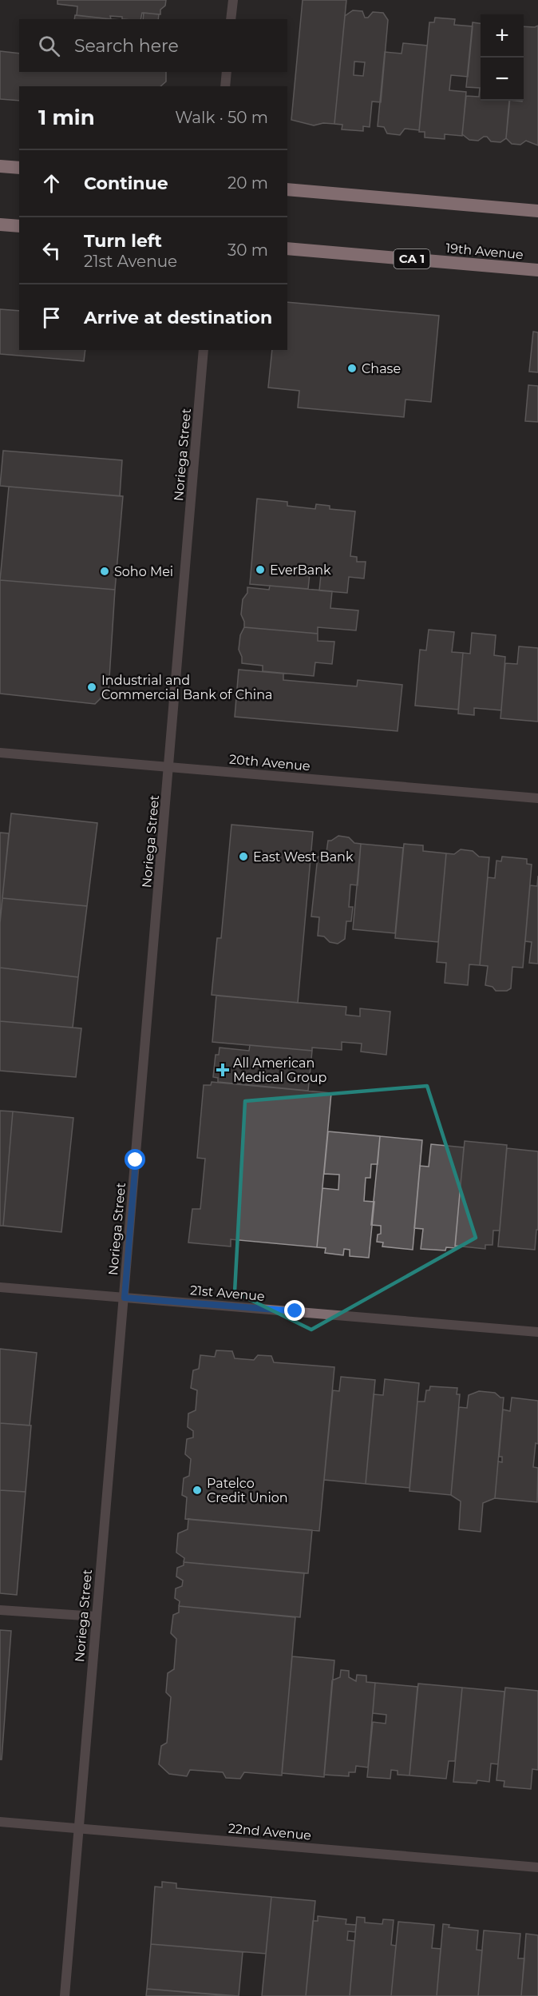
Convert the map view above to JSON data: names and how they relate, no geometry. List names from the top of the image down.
{
  "streets": {
    "highway": ["19th Avenue", "CA 1"],
    "street": [
      "Noriega Street",
      "20th Avenue",
      "21st Avenue",
      "22nd Avenue"
    ]
  },
  "crossings": [
    ["Noriega Street", "20th Avenue"],
    ["Noriega Street", "21st Avenue"],
    ["Noriega Street", "22nd Avenue"]
  ],
  "places": {
    "other": [
      "Chase",
      "EverBank",
      "Soho Mei",
      "Industrial and Commercial Bank of China",
      "East West Bank",
      "Patelco Credit Union"
    ],
    "health": ["All American Medical Group"]
  },
  "page": {
    "map_buttons": ["+", "−"],
    "search": "Search here",
    "heading": ["1 min", "Walk · 50 m"],
    "list": [
      ["Continue", "20 m"],
      ["Turn left", "21st Avenue", "30 m"],
      "Arrive at destination"
    ]
  }
}
